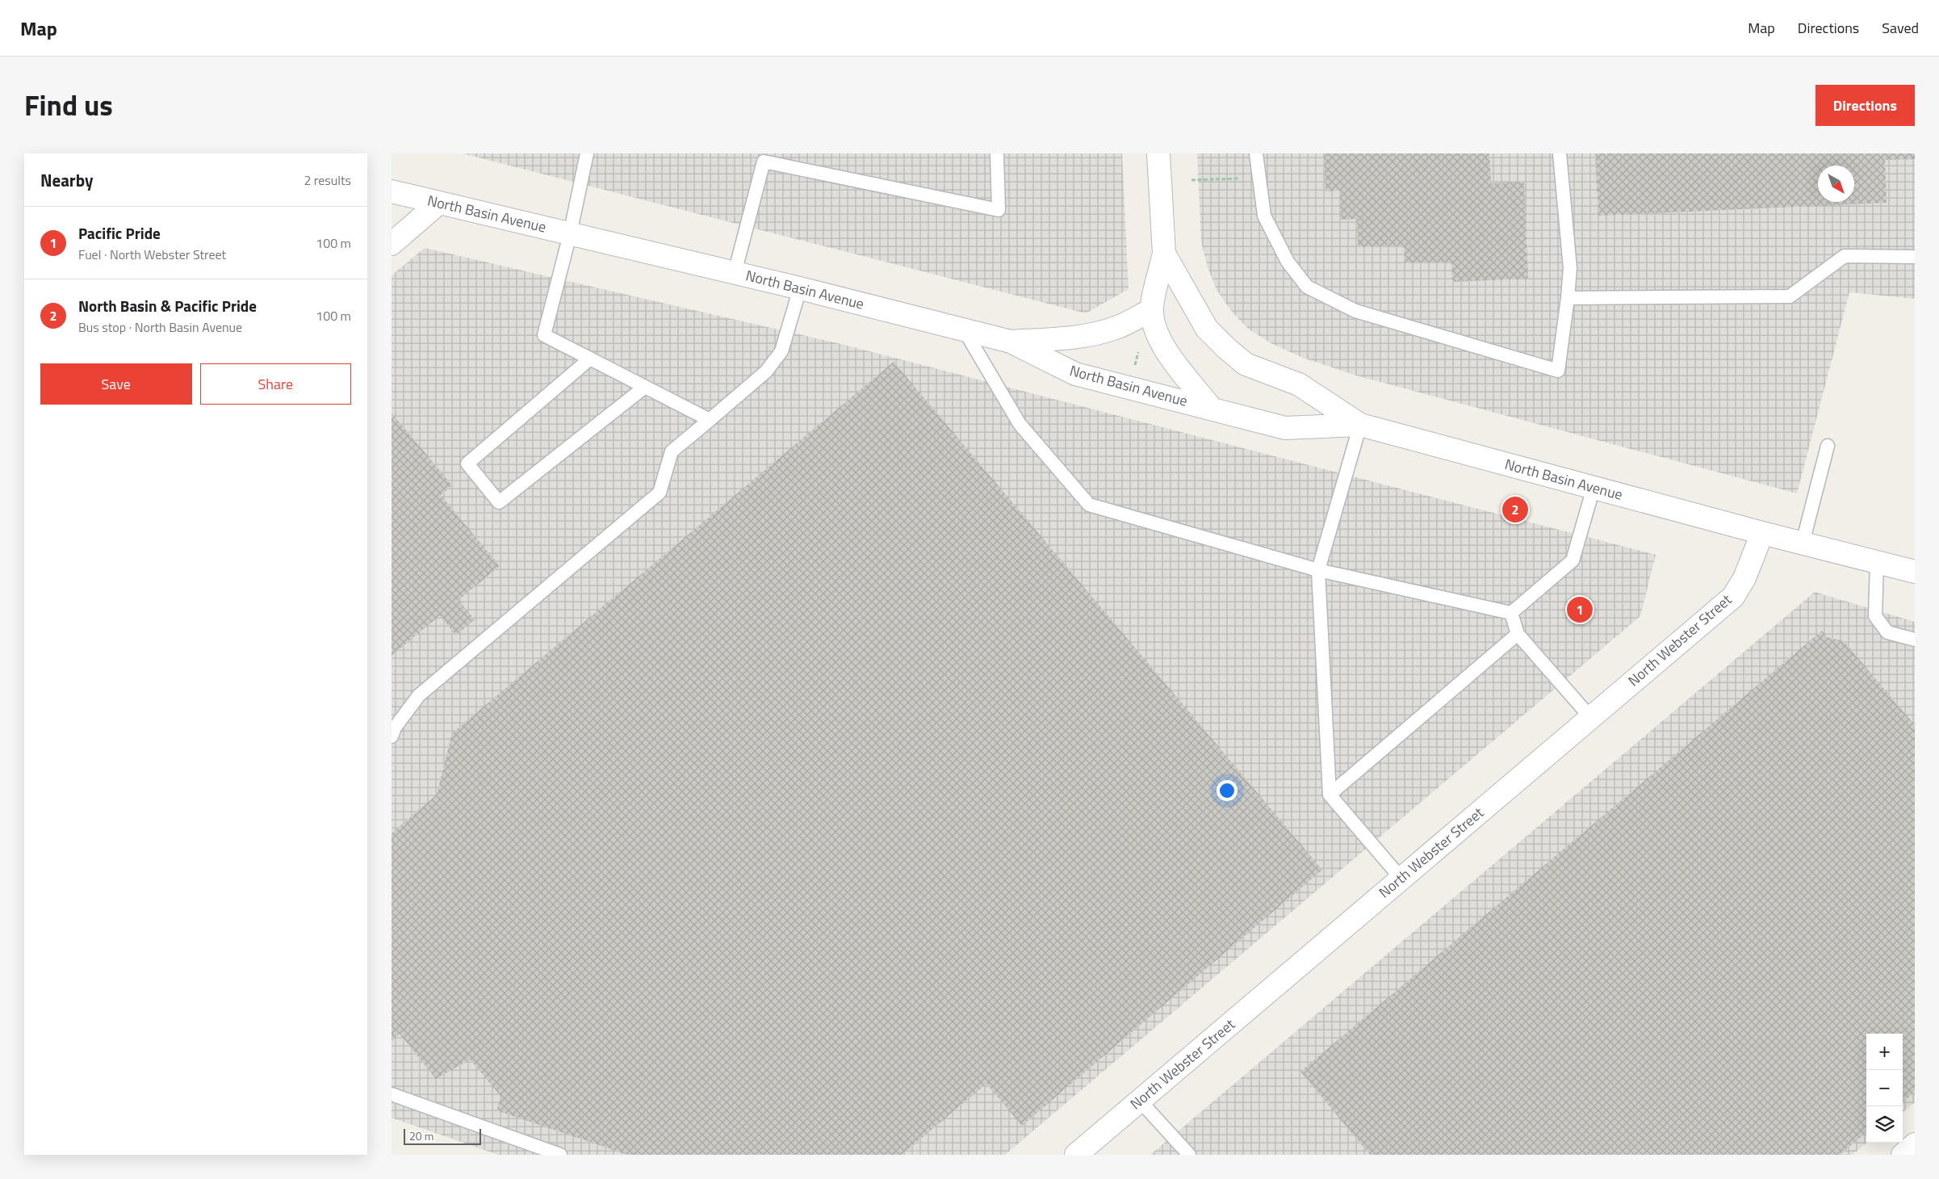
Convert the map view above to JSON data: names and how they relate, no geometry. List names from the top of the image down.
{
  "streets": {
    "main road": ["North Basin Avenue", "North Webster Street"]
  },
  "crossings": [
    ["North Basin Avenue", "North Webster Street"]
  ],
  "scale_bar": "20 m",
  "north": "bottom right",
  "page": {
    "header": "Map",
    "nav": ["Map", "Directions", "Saved"],
    "title": "Find us",
    "buttons": [
      "Directions",
      ["Save", "Share"]
    ],
    "heading": ["Nearby", "2 results"],
    "list": [
      {
        "mark": "1",
        "name": "Pacific Pride",
        "note": "Fuel · North Webster Street",
        "value": "100 m"
      },
      {
        "mark": "2",
        "name": "North Basin & Pacific Pride",
        "note": "Bus stop · North Basin Avenue",
        "value": "100 m"
      }
    ],
    "pins": ["2", "1"],
    "map_buttons": ["+", "−"],
    "scale": "20 m"
  }
}
